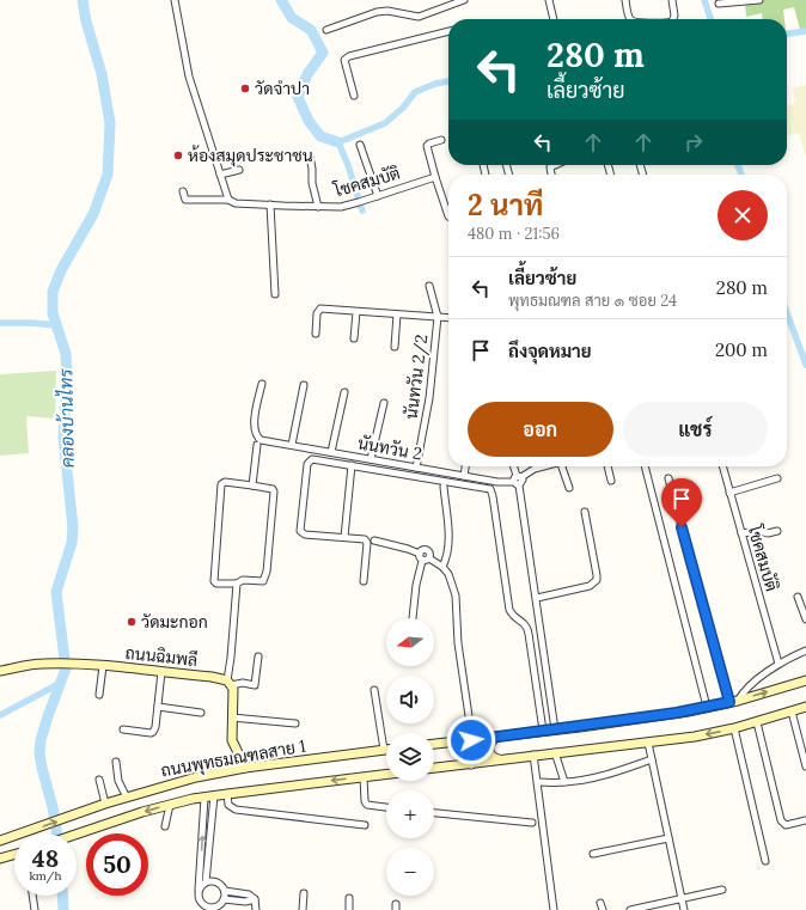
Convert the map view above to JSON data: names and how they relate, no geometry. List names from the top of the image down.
{
  "streets": {
    "main road": ["ถนนฉิมพลี", "ถนนพุทธมณฑลสาย 1"],
    "street": ["โชคสมบัติ", "นันทวัน 2/2", "นันทวัน 2"]
  },
  "crossings": [
    ["นันทวัน 2/2", "นันทวัน 2"]
  ],
  "water": ["คลองบ้านไทร"],
  "places": ["วัดจำปา", "ห้องสมุดประชาชน", "วัดมะกอก"],
  "north": "left",
  "page": {
    "turn": ["280 m", "เลี้ยวซ้าย"],
    "heading": ["2 นาที", "480 m · 21:56"],
    "list": [
      {
        "name": "เลี้ยวซ้าย",
        "note": "พุทธมณฑล สาย ๑ ซอย 24",
        "value": "280 m"
      },
      {
        "name": "ถึงจุดหมาย",
        "value": "200 m"
      }
    ],
    "buttons": ["ออก", "แชร์"],
    "map_buttons": ["+", "−"],
    "speed": "48 km/h",
    "limit": "50"
  }
}
